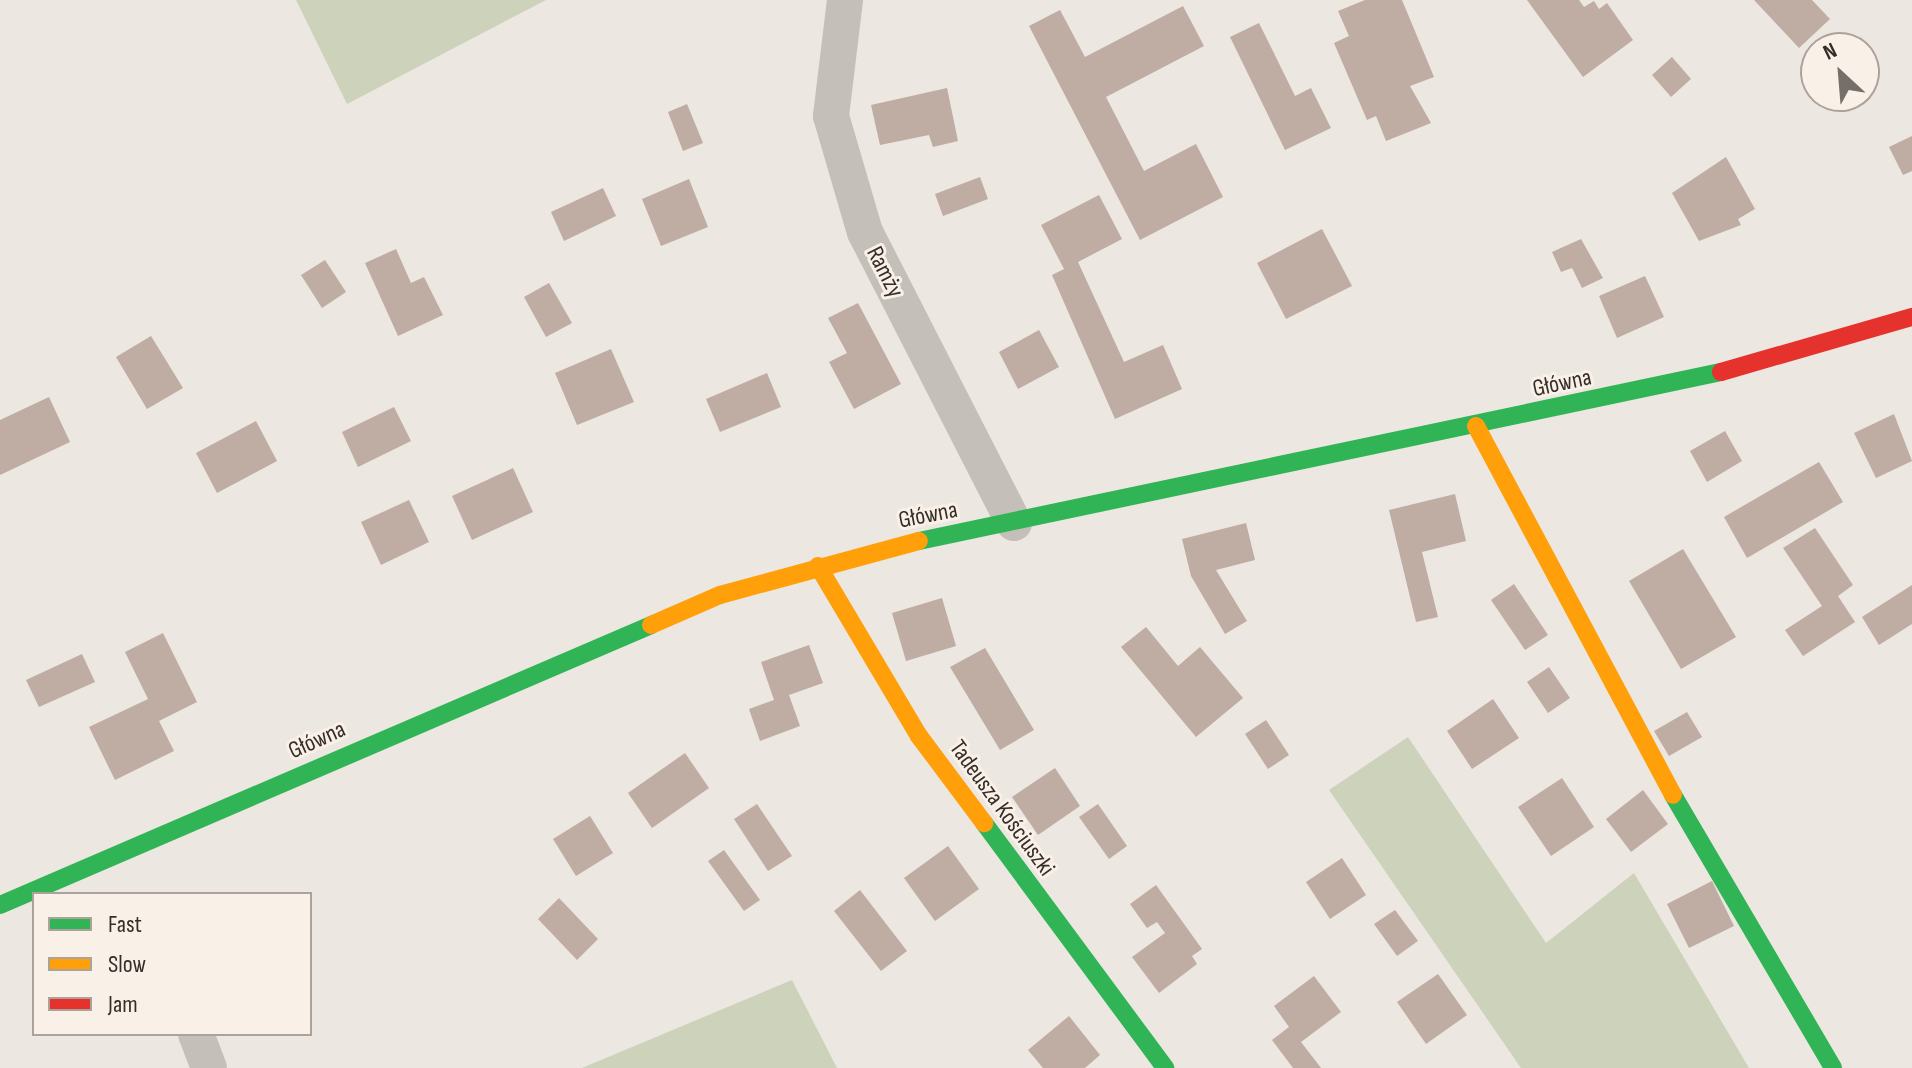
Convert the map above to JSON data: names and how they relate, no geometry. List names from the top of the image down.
{
  "streets": {
    "main road": ["Główna", "Tadeusza Kościuszki"],
    "street": ["Ramży"]
  },
  "crossings": [
    ["Ramży", "Główna"],
    ["Główna", "Tadeusza Kościuszki"]
  ],
  "legend": ["Fast", "Slow", "Jam"],
  "north": "top left"
}
